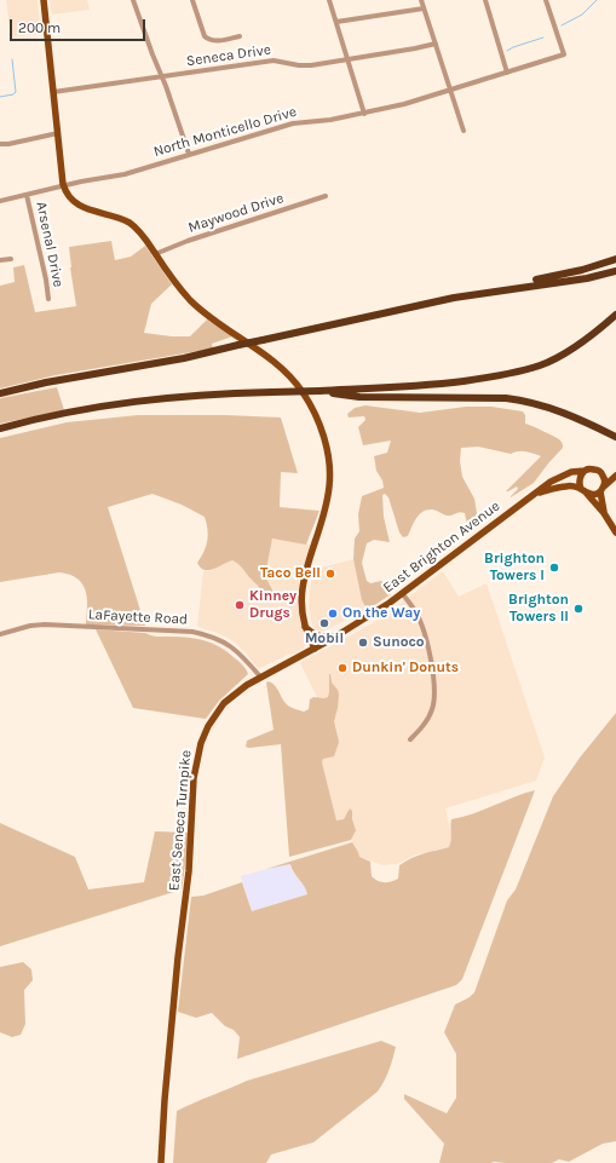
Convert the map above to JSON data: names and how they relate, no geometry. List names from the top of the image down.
{
  "streets": {
    "main road": ["East Brighton Avenue", "East Seneca Turnpike"],
    "street": [
      "Seneca Drive",
      "North Monticello Drive",
      "Maywood Drive",
      "Arsenal Drive",
      "LaFayette Road"
    ]
  },
  "crossings": [
    ["North Monticello Drive", "Arsenal Drive"],
    ["East Brighton Avenue", "East Seneca Turnpike"],
    ["LaFayette Road", "East Seneca Turnpike"]
  ],
  "places": [
    "Brighton Towers I",
    "Taco Bell",
    "Kinney Drugs",
    "Brighton Towers II",
    "On the Way",
    "Mobil",
    "Sunoco",
    "Dunkin' Donuts"
  ],
  "scale_bar": "200 m"
}
